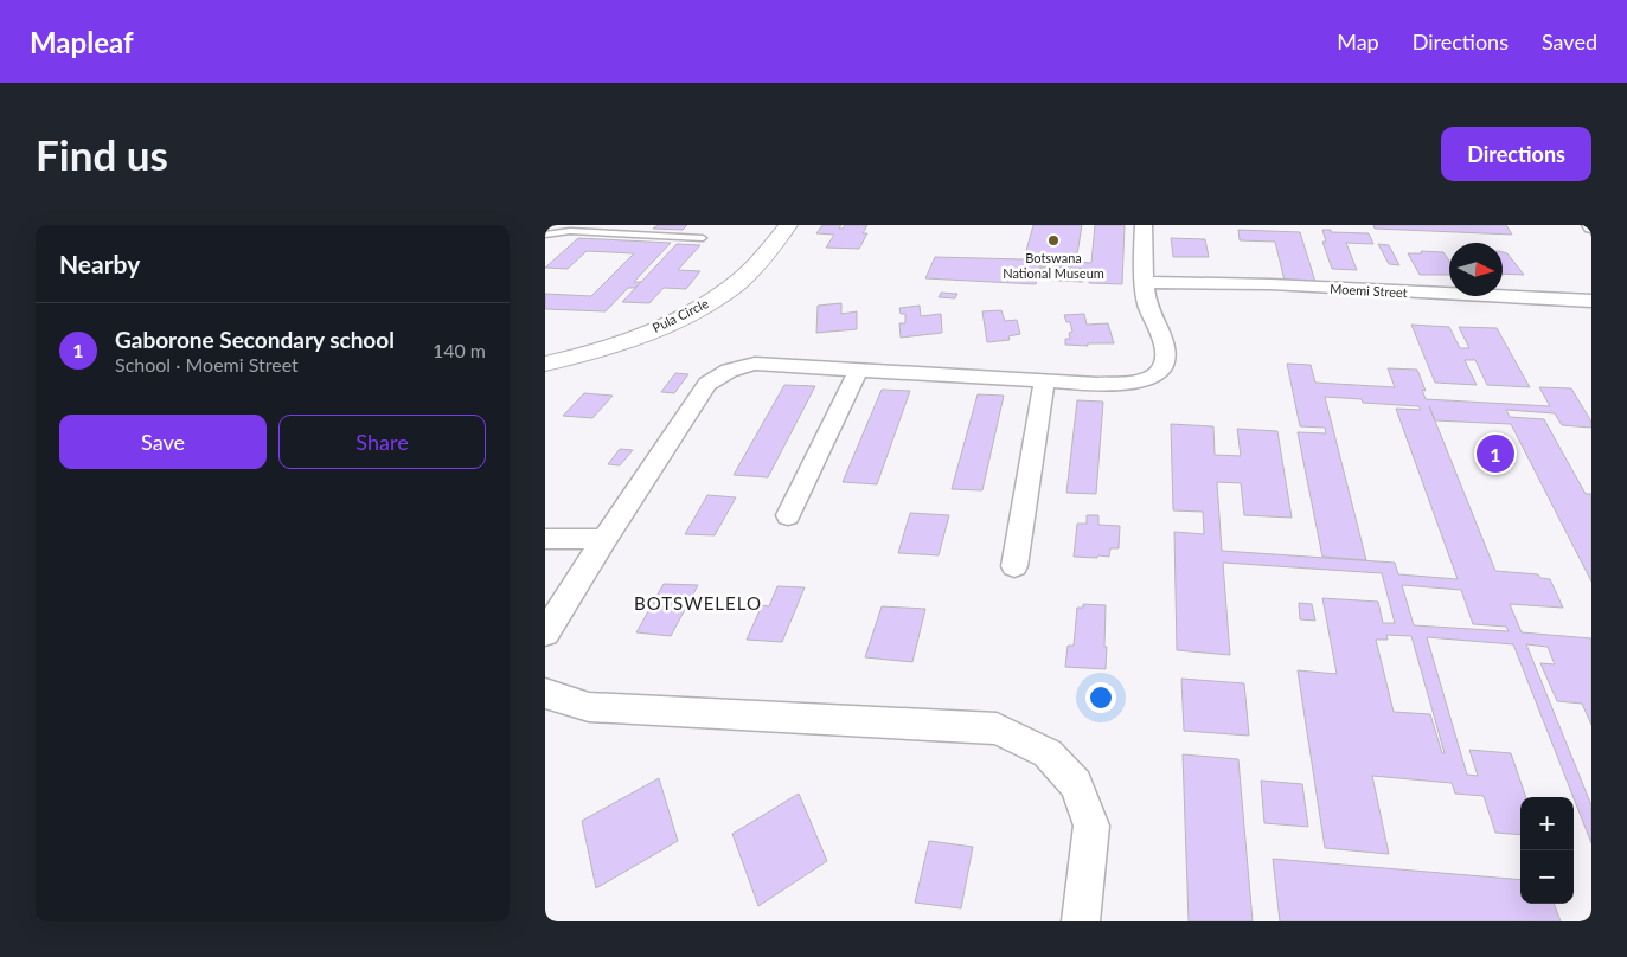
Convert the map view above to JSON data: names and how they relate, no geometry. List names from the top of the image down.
{
  "streets": {
    "main road": ["Pula Circle"],
    "street": ["Moemi Street"]
  },
  "districts": ["BOTSWELELO"],
  "places": ["Botswana National Museum"],
  "north": "right",
  "page": {
    "header": "Mapleaf",
    "nav": ["Map", "Directions", "Saved"],
    "buttons": [
      "Directions",
      ["Save", "Share"]
    ],
    "title": "Find us",
    "heading": "Nearby",
    "list": [
      {
        "mark": "1",
        "name": "Gaborone Secondary school",
        "note": "School · Moemi Street",
        "value": "140 m"
      }
    ],
    "pins": "1",
    "map_buttons": ["+", "−"]
  }
}
